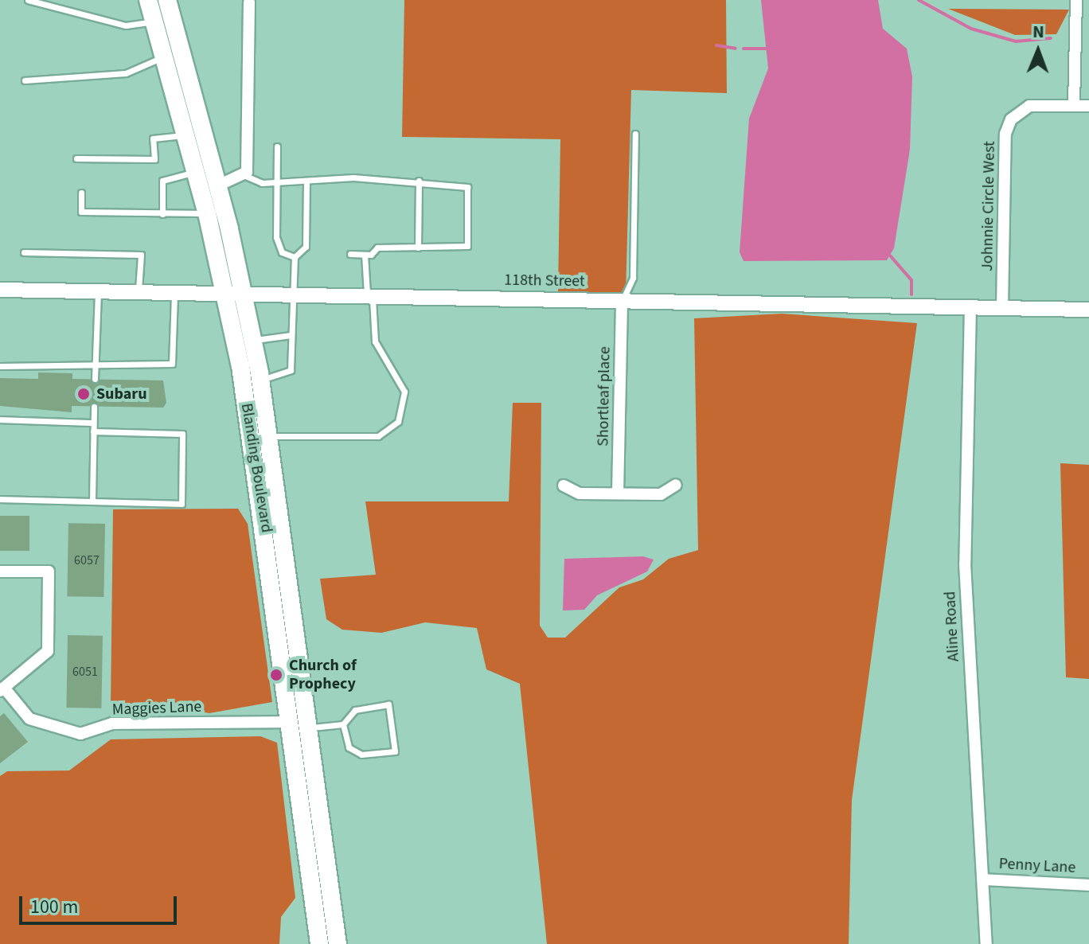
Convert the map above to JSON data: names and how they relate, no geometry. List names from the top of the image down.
{
  "streets": {
    "main road": ["Blanding Boulevard"],
    "street": [
      "Johnnie Circle West",
      "118th Street",
      "Shortleaf place",
      "Aline Road",
      "Maggies Lane",
      "Penny Lane"
    ]
  },
  "crossings": [
    ["Johnnie Circle West", "118th Street"],
    ["118th Street", "Shortleaf place"],
    ["118th Street", "Blanding Boulevard"],
    ["118th Street", "Aline Road"],
    ["Blanding Boulevard", "Maggies Lane"],
    ["Aline Road", "Penny Lane"]
  ],
  "places": ["Subaru", "Church of Prophecy"],
  "house_numbers": ["6057", "6051"],
  "scale_bar": "100 m",
  "north": "top"
}
